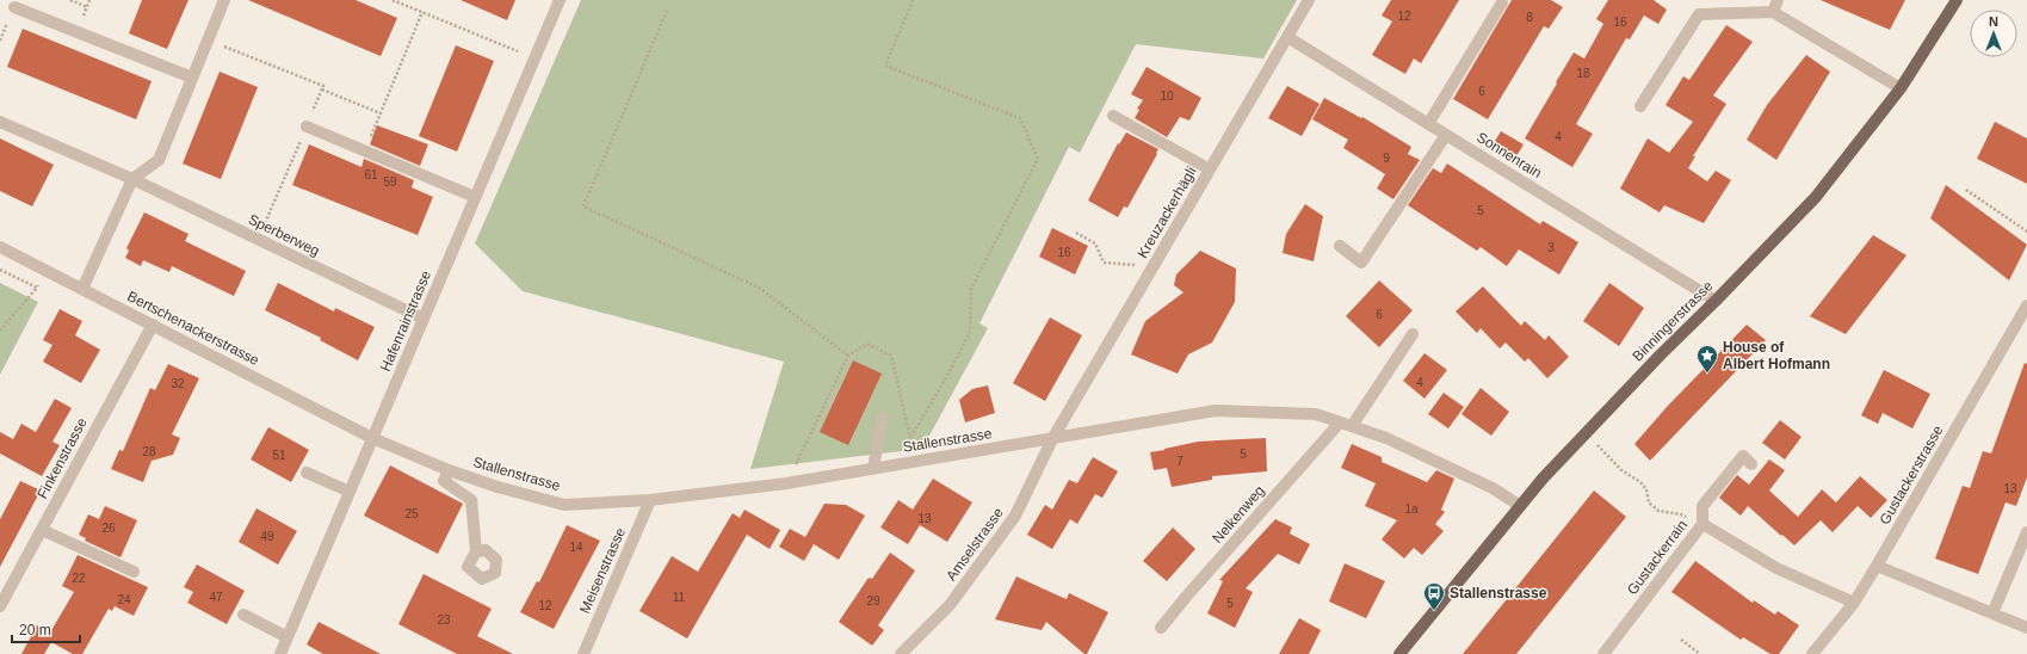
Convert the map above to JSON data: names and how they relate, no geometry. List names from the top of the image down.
{
  "streets": {
    "main road": ["Binningerstrasse"],
    "street": [
      "Sonnenrain",
      "Kreuzackerhägli",
      "Sperberweg",
      "Hafenrainstrasse",
      "Bertschenackerstrasse",
      "Stallenstrasse",
      "Finkenstrasse",
      "Gustackerstrasse",
      "Nelkenweg",
      "Amselstrasse",
      "Gustackerrain",
      "Meisenstrasse"
    ]
  },
  "crossings": [
    ["Sonnenrain", "Kreuzackerhägli"],
    ["Sonnenrain", "Binningerstrasse"],
    ["Kreuzackerhägli", "Stallenstrasse"],
    ["Kreuzackerhägli", "Amselstrasse"],
    ["Sperberweg", "Hafenrainstrasse"],
    ["Hafenrainstrasse", "Bertschenackerstrasse"],
    ["Hafenrainstrasse", "Stallenstrasse"],
    ["Binningerstrasse", "Stallenstrasse"],
    ["Bertschenackerstrasse", "Stallenstrasse"],
    ["Bertschenackerstrasse", "Finkenstrasse"],
    ["Stallenstrasse", "Nelkenweg"],
    ["Stallenstrasse", "Amselstrasse"],
    ["Stallenstrasse", "Meisenstrasse"],
    ["Gustackerstrasse", "Gustackerrain"]
  ],
  "places": {
    "place": ["House of Albert Hofmann"],
    "bus stop": ["Stallenstrasse"]
  },
  "house_numbers": [
    "12",
    "8",
    "16",
    "18",
    "6",
    "10",
    "4",
    "9",
    "61",
    "59",
    "5",
    "3",
    "16",
    "6",
    "4",
    "32",
    "28",
    "5",
    "51",
    "7",
    "13",
    "1a",
    "25",
    "13",
    "26",
    "49",
    "14",
    "22",
    "47",
    "11",
    "24",
    "29",
    "5",
    "12",
    "23"
  ],
  "scale_bar": "20 m",
  "north": "top"
}
